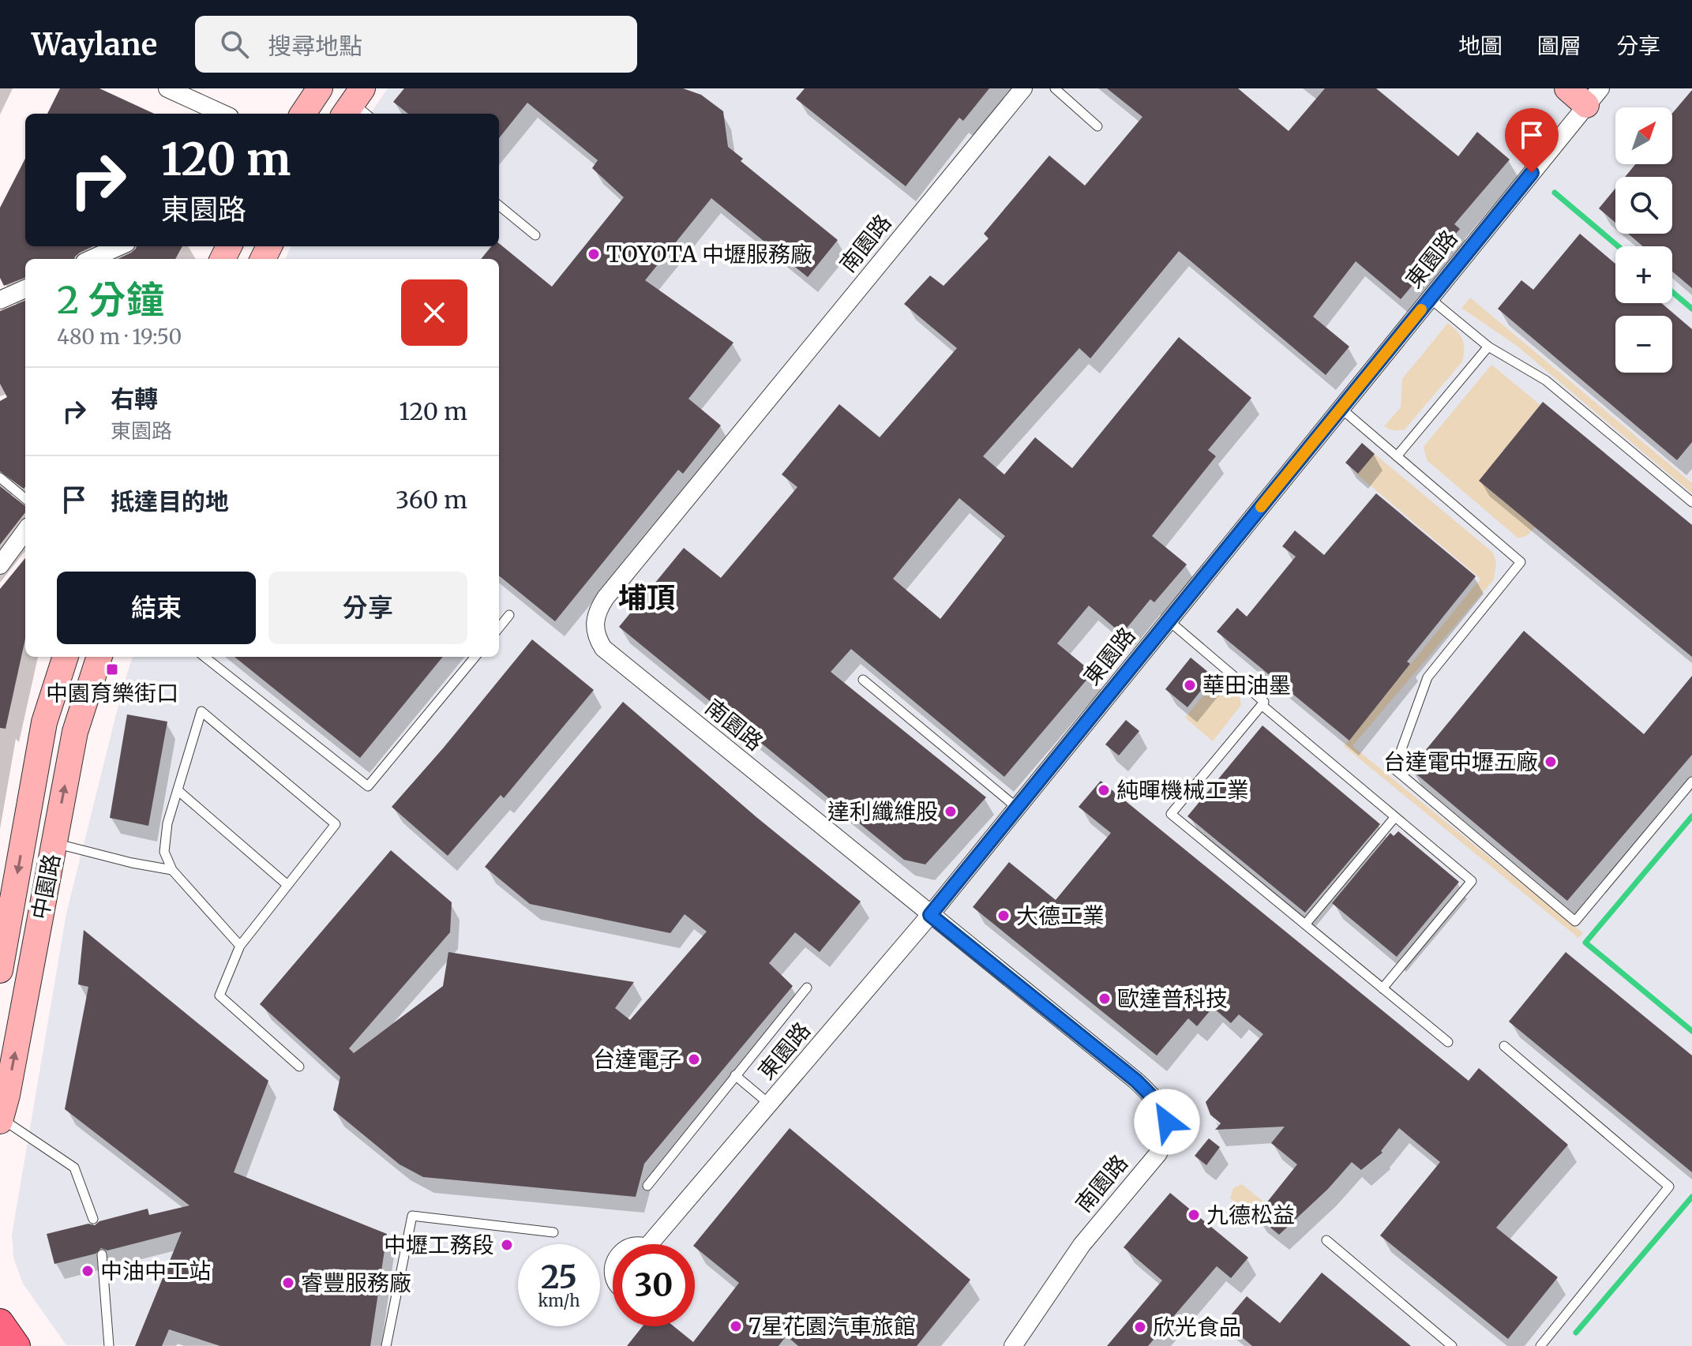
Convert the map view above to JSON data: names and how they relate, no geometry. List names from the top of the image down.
{
  "streets": {
    "main road": ["中園路"],
    "street": ["南園路", "東園路"]
  },
  "crossings": [
    ["南園路", "東園路"]
  ],
  "districts": ["埔頂"],
  "places": {
    "other": [
      "TOYOTA 中壢服務廠",
      "華田油墨",
      "台達電中壢五廠",
      "純暉機械工業",
      "達利纖維股",
      "大德工業",
      "歐達普科技",
      "台達電子",
      "九德松益",
      "中壢工務段",
      "中油中工站",
      "睿豐服務廠",
      "7星花園汽車旅館",
      "欣光食品"
    ],
    "transit": ["中園育樂街口"]
  },
  "north": "top right",
  "page": {
    "header": "Waylane",
    "search": "搜尋地點",
    "nav": ["地圖", "圖層", "分享"],
    "map_buttons": ["+", "−"],
    "turn": ["120 m", "東園路"],
    "heading": ["2 分鐘", "480 m · 19:50"],
    "list": [
      {
        "name": "右轉",
        "note": "東園路",
        "value": "120 m"
      },
      {
        "name": "抵達目的地",
        "value": "360 m"
      }
    ],
    "buttons": ["結束", "分享"],
    "speed": "25 km/h",
    "limit": "30"
  }
}
